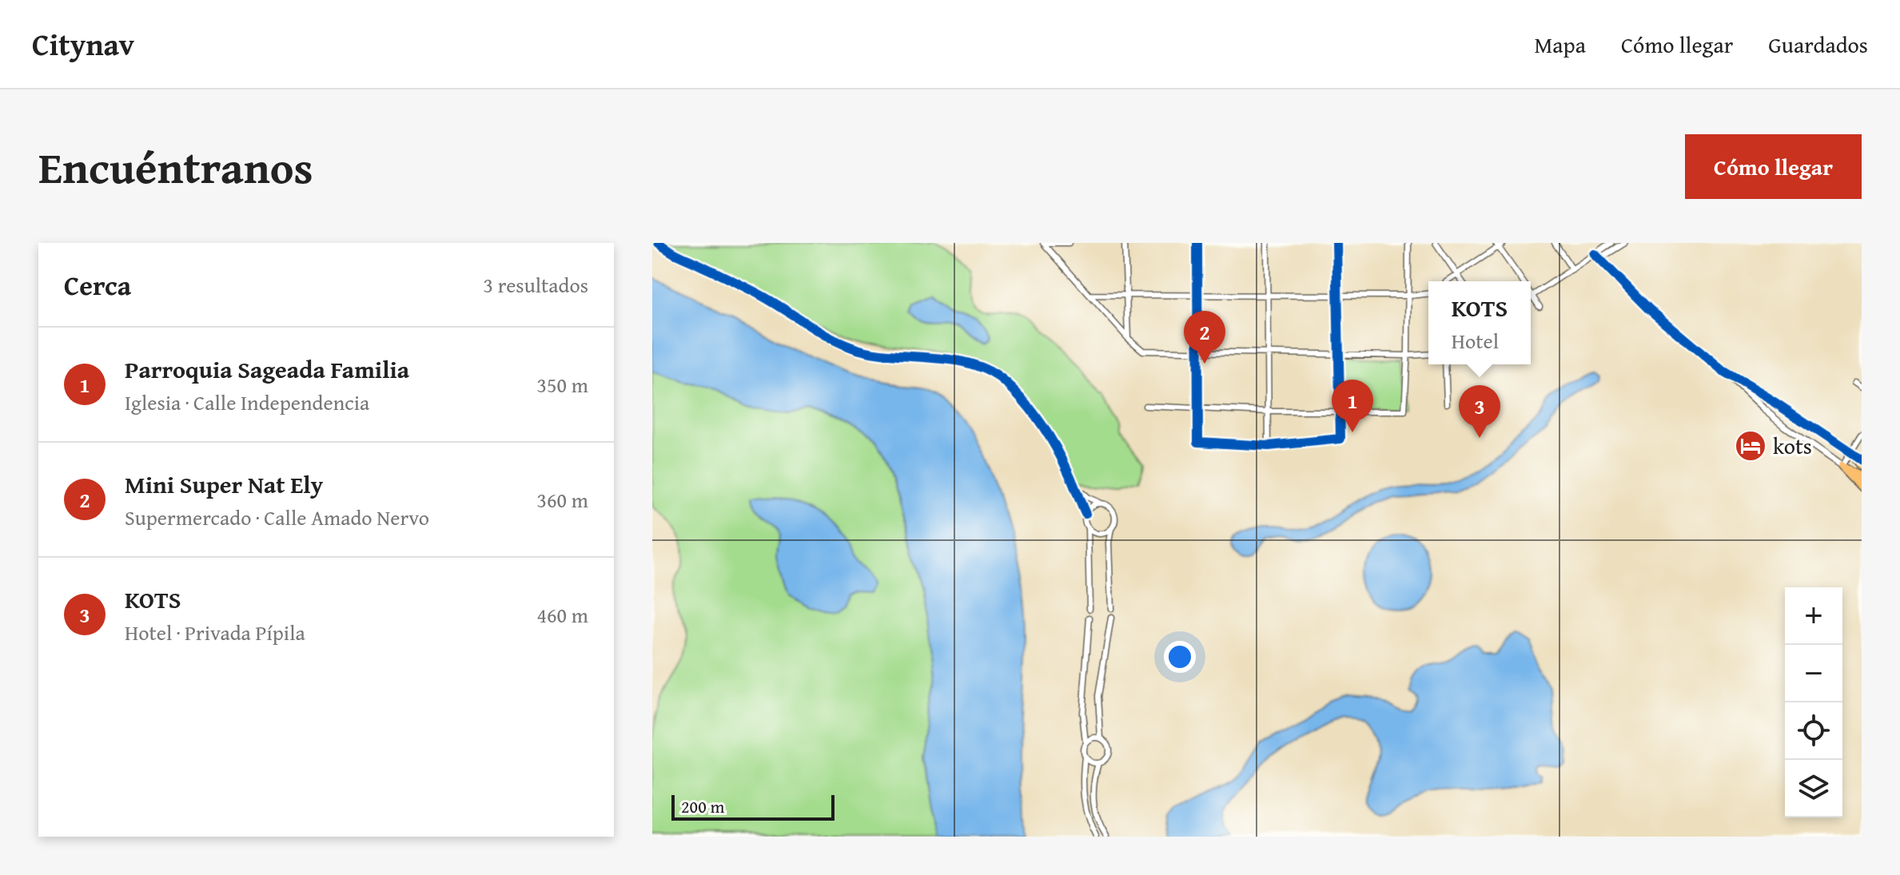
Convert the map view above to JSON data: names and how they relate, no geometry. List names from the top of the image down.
{
  "places": {
    "hotel": ["kots"]
  },
  "scale_bar": "200 m",
  "page": {
    "header": "Citynav",
    "nav": ["Mapa", "Cómo llegar", "Guardados"],
    "title": "Encuéntranos",
    "buttons": "Cómo llegar",
    "heading": ["Cerca", "3 resultados"],
    "popup": ["KOTS", "Hotel"],
    "pins": ["2", "1", "3"],
    "list": [
      {
        "mark": "1",
        "name": "Parroquia Sageada Familia",
        "note": "Iglesia · Calle Independencia",
        "value": "350 m"
      },
      {
        "mark": "2",
        "name": "Mini Super Nat Ely",
        "note": "Supermercado · Calle Amado Nervo",
        "value": "360 m"
      },
      {
        "mark": "3",
        "name": "KOTS",
        "note": "Hotel · Privada Pípila",
        "value": "460 m"
      }
    ],
    "map_buttons": ["+", "−"],
    "scale": "200 m"
  }
}
